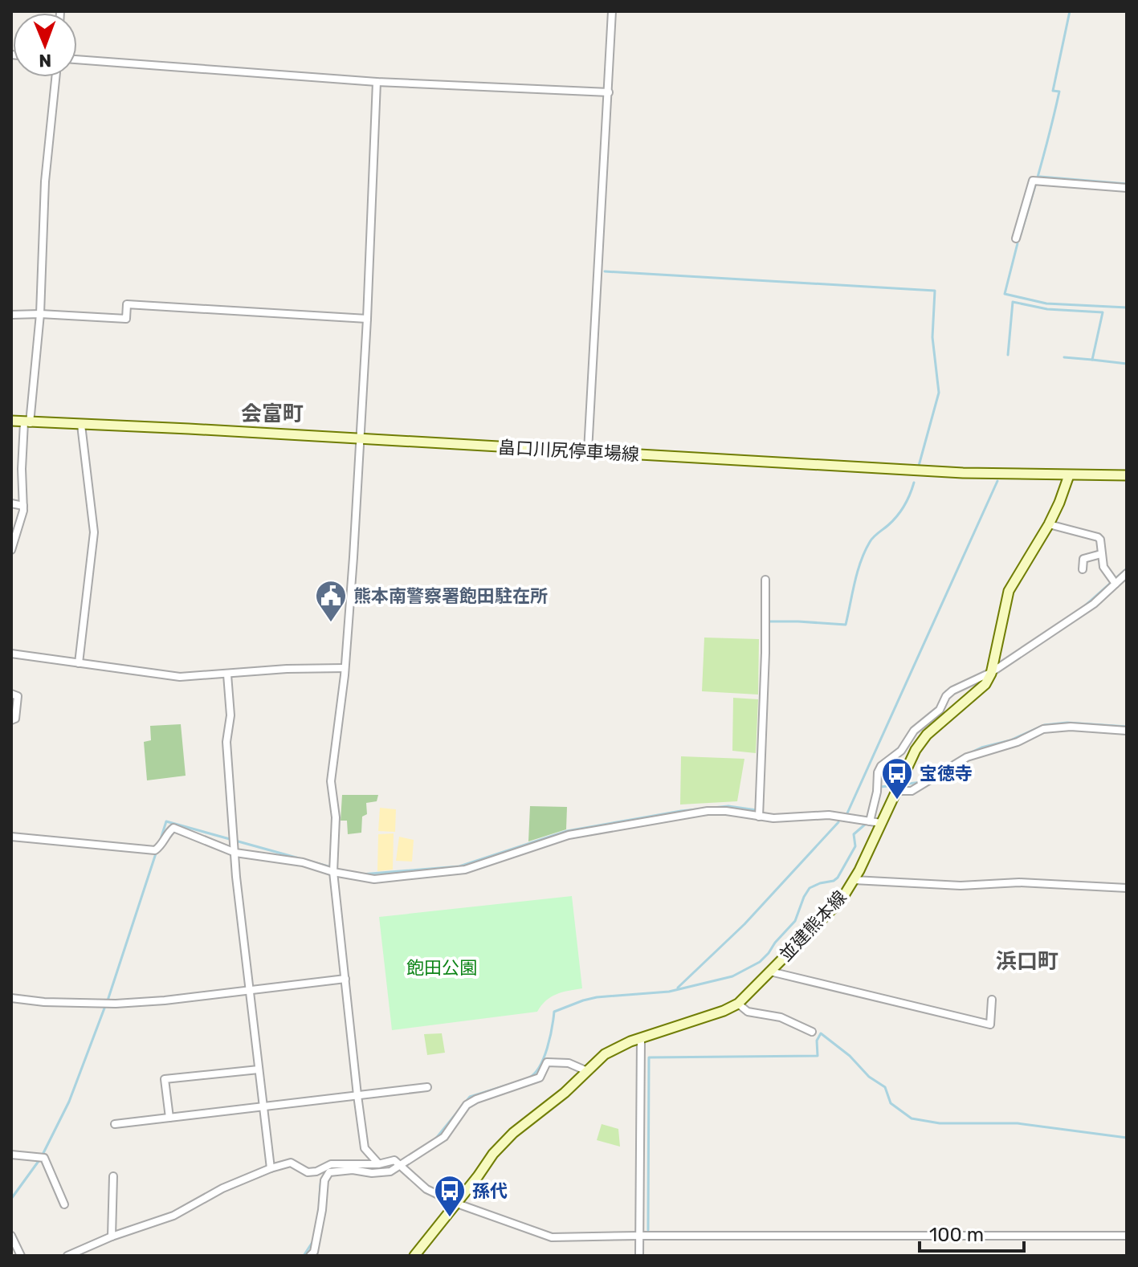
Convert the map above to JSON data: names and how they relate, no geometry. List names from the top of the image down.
{
  "streets": {
    "main road": ["畠口川尻停車場線", "並建熊本線"]
  },
  "crossings": [
    ["畠口川尻停車場線", "並建熊本線"]
  ],
  "districts": ["会富町", "浜口町"],
  "parks": ["飽田公園"],
  "places": {
    "public building": ["熊本南警察署飽田駐在所"],
    "bus stop": ["宝徳寺", "孫代"]
  },
  "scale_bar": "100 m",
  "north": "bottom"
}
